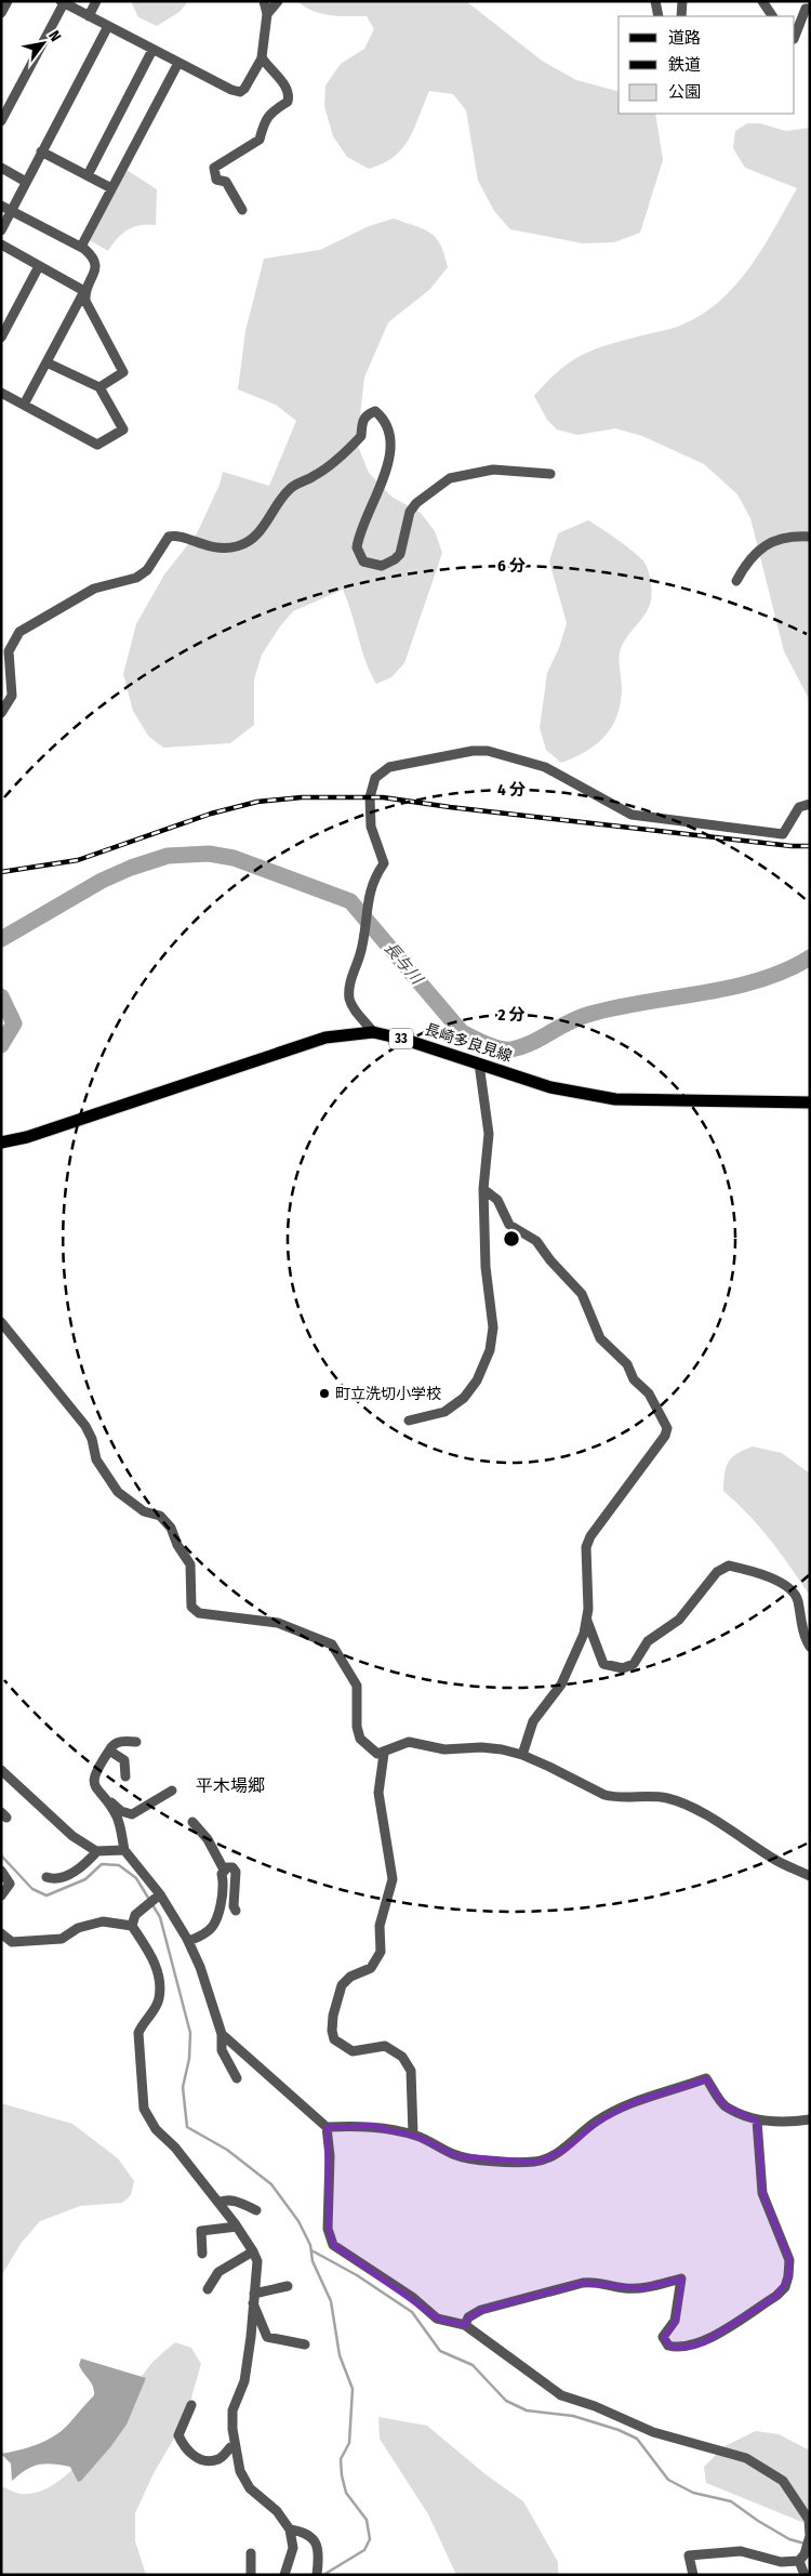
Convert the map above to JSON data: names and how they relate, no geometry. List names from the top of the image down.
{
  "streets": {
    "main road": ["33", "長崎多良見線"]
  },
  "districts": ["平木場郷"],
  "water": ["長与川"],
  "places": ["町立洗切小学校"],
  "legend": ["道路", "鉄道", "公園"],
  "north": "top right",
  "rings": ["6 分", "4 分", "2 分"]
}
